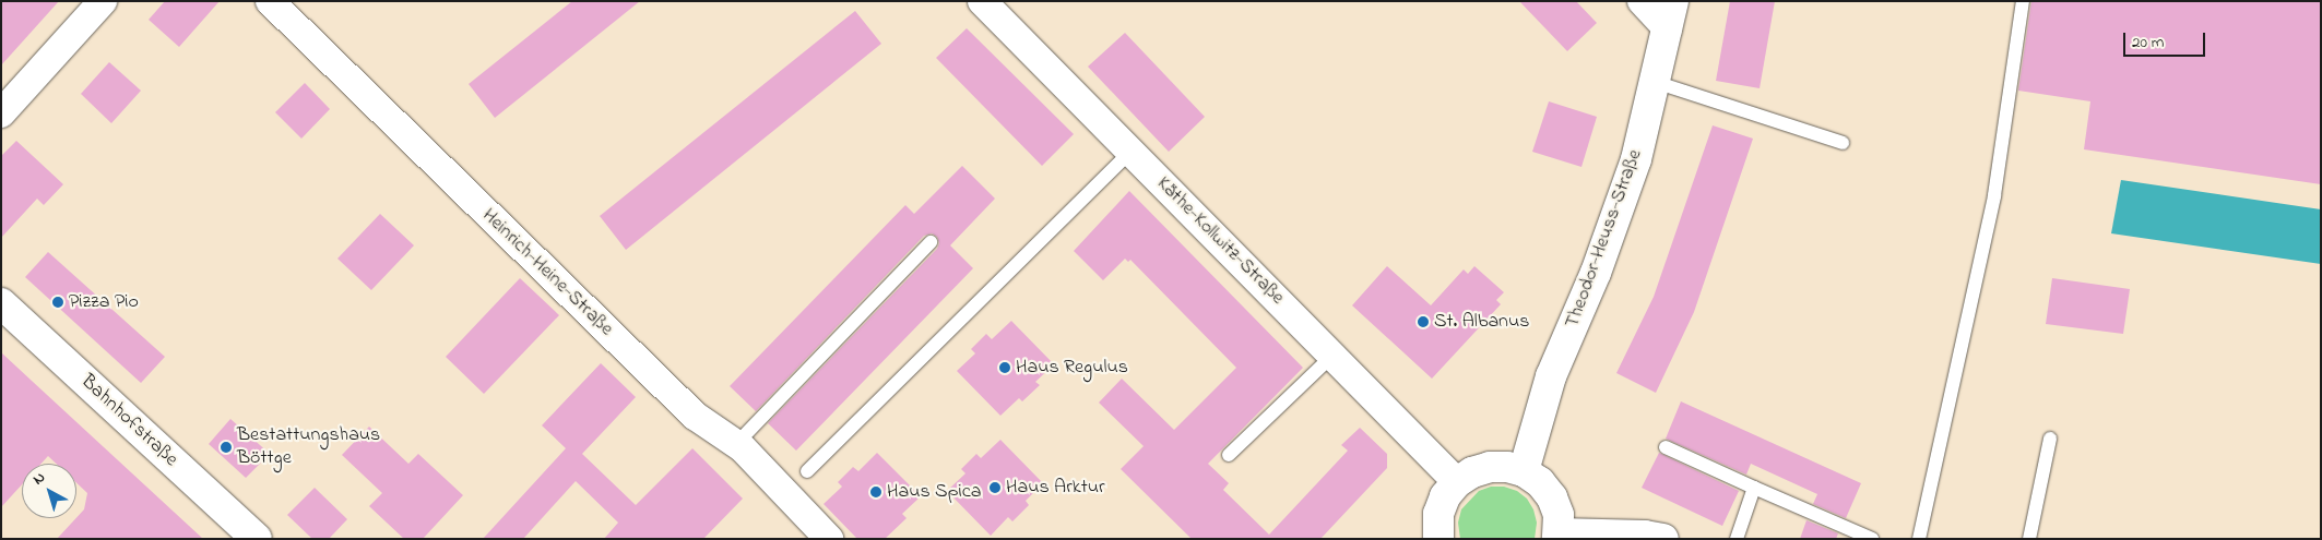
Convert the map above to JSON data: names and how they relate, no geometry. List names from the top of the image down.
{
  "streets": {
    "street": [
      "Theodor-Heuss-Straße",
      "Käthe-Kollwitz-Straße",
      "Heinrich-Heine-Straße",
      "Bahnhofstraße"
    ]
  },
  "places": [
    "Pizza Pio",
    "St. Albanus",
    "Haus Regulus",
    "Bestattungshaus Böttge",
    "Haus Arktur",
    "Haus Spica"
  ],
  "scale_bar": "20 m",
  "north": "top left"
}
